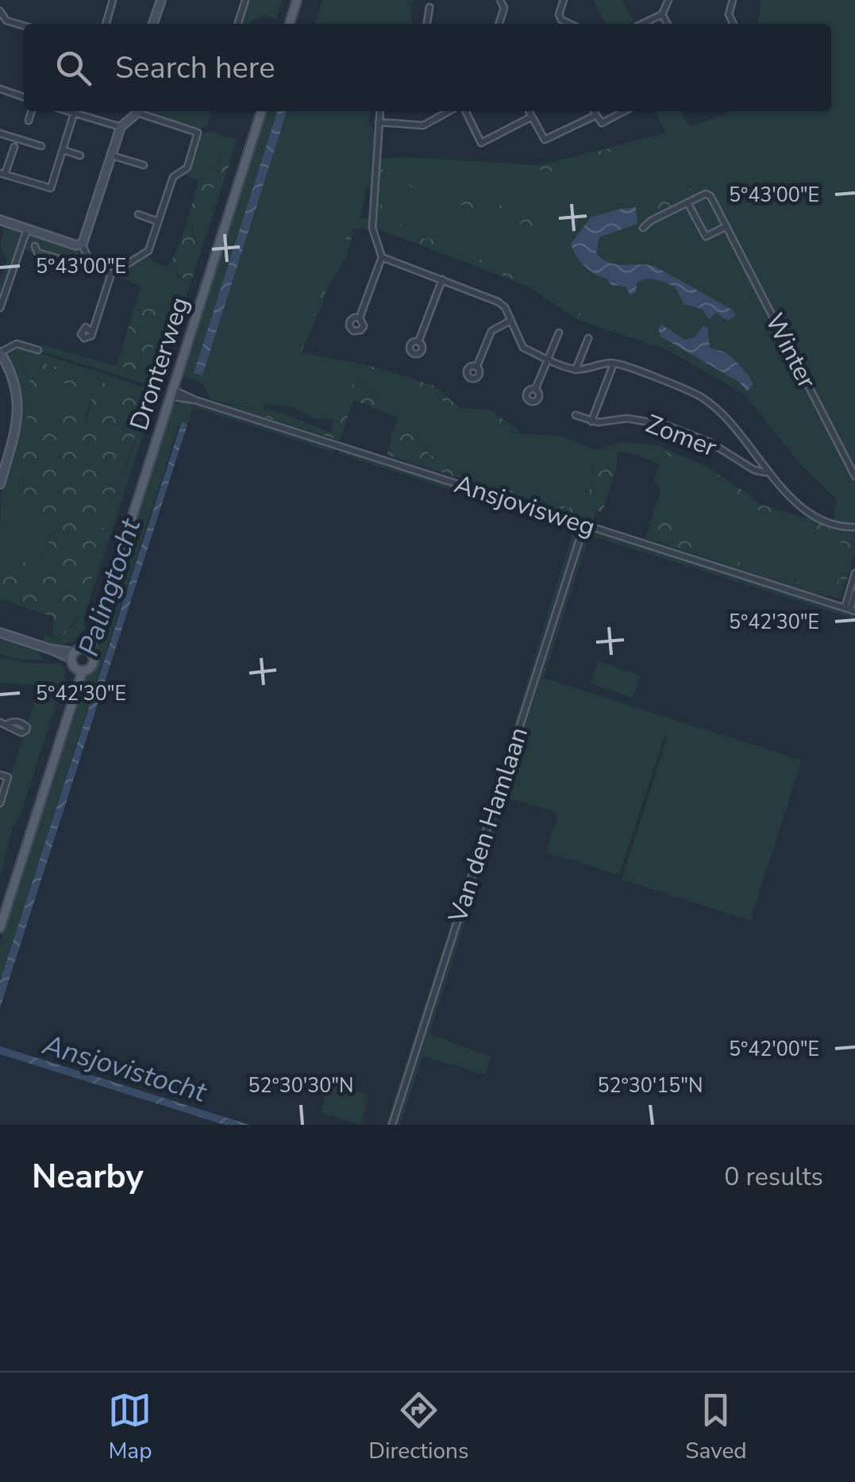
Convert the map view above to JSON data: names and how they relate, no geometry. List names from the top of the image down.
{
  "streets": {
    "main road": ["Dronterweg"],
    "street": [
      "Winter",
      "Zomer",
      "Ansjovisweg",
      "Van den Hamlaan"
    ]
  },
  "crossings": [
    ["Dronterweg", "Ansjovisweg"],
    ["Ansjovisweg", "Van den Hamlaan"]
  ],
  "water": ["Palingtocht", "Ansjovistocht"],
  "page": {
    "search": "Search here",
    "heading": ["Nearby", "0 results"],
    "nav": ["Map", "Directions", "Saved"]
  },
  "coordinates": [
    "5°43'00\"E",
    "5°42'30\"E",
    "5°42'00\"E",
    "52°30'30\"N",
    "52°30'15\"N"
  ]
}
